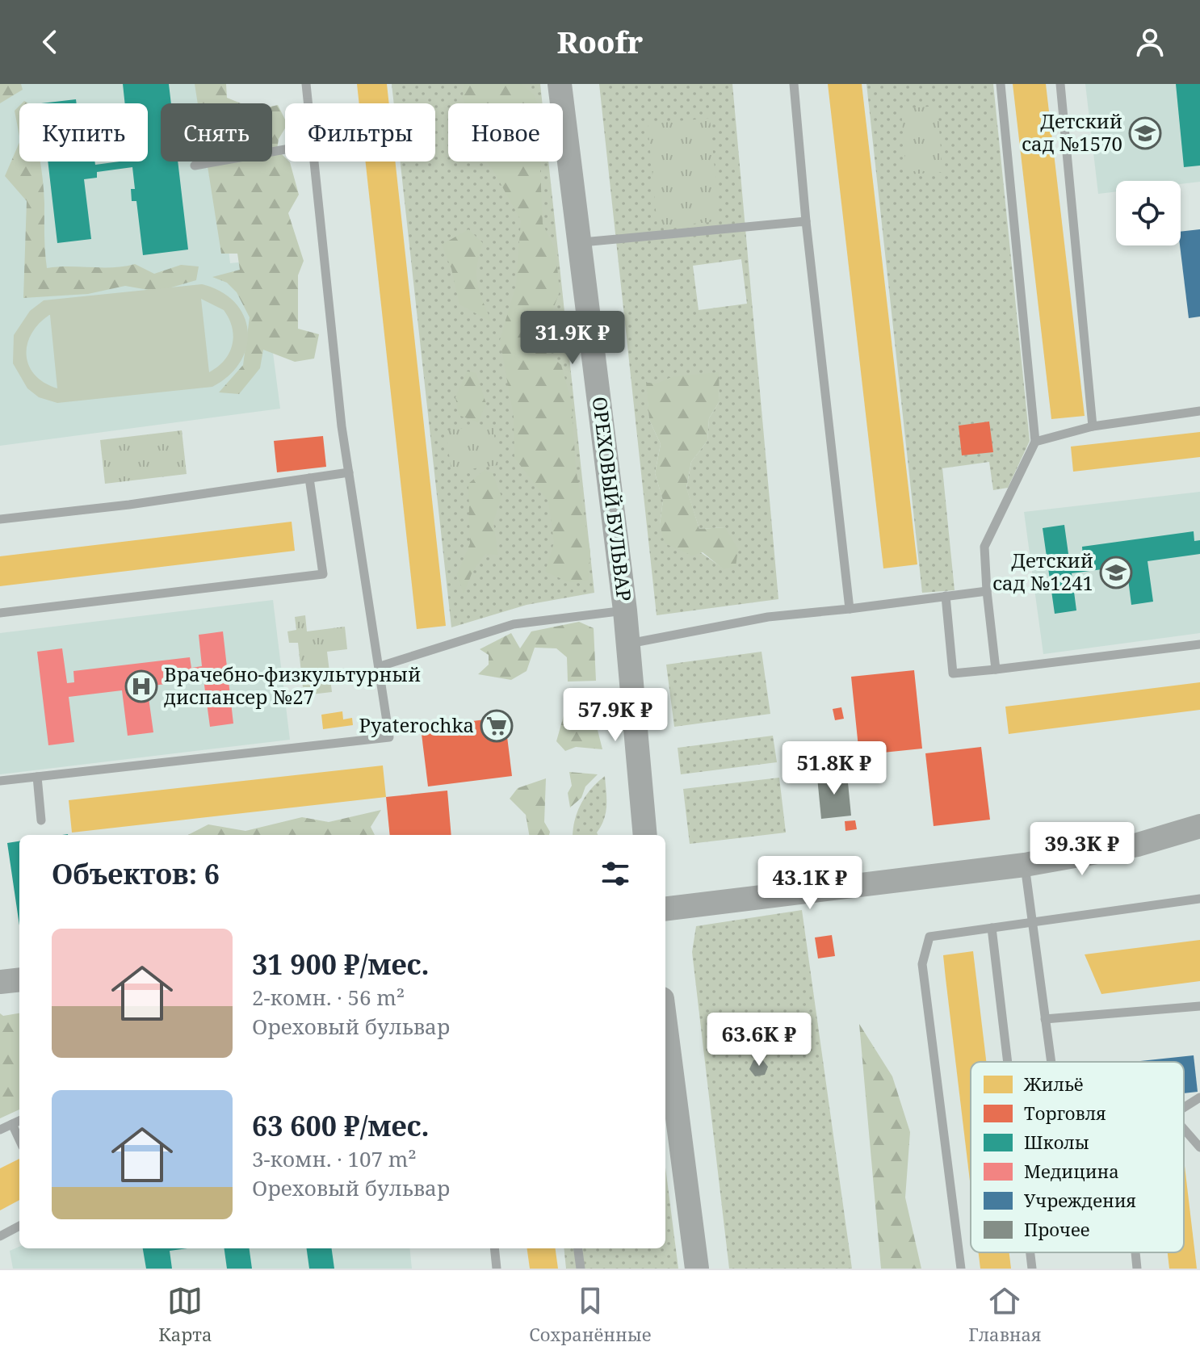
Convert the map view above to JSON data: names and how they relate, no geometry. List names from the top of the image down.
{
  "streets": {
    "main road": ["ОРЕХОВЫЙ БУЛЬВАР"]
  },
  "places": {
    "school or university": ["Детский сад №1570", "Детский сад №1241"],
    "hospital": ["Врачебно-физкультурный диспансер №27"],
    "supermarket": ["Pyaterochka"]
  },
  "legend": [
    "Жильё",
    "Торговля",
    "Школы",
    "Медицина",
    "Учреждения",
    "Прочее"
  ],
  "page": {
    "header": "Roofr",
    "chip": [
      "Купить",
      "Снять",
      "Фильтры",
      "Новое"
    ],
    "price": [
      "31.9K ₽",
      "57.9K ₽",
      "51.8K ₽",
      "39.3K ₽",
      "43.1K ₽",
      "63.6K ₽"
    ],
    "heading": "Объектов: 6",
    "list": [
      {
        "name": "31 900 ₽/мес.",
        "note": "2-комн. · 56 m² · Ореховый бульвар"
      },
      {
        "name": "63 600 ₽/мес.",
        "note": "3-комн. · 107 m² · Ореховый бульвар"
      }
    ],
    "tabs": ["Карта", "Сохранённые", "Главная"]
  }
}
